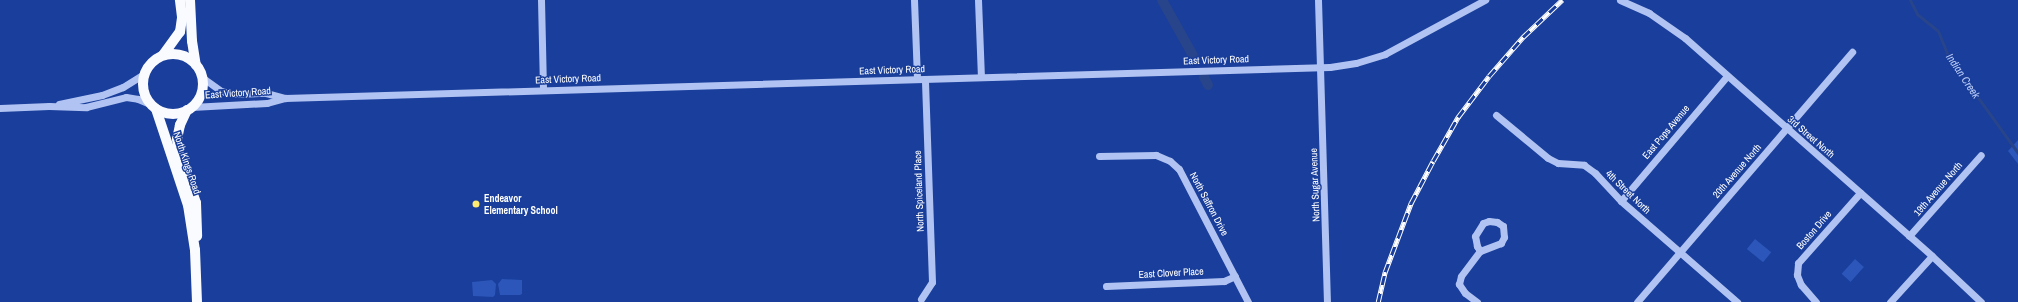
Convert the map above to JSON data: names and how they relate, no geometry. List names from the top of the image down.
{
  "streets": {
    "main road": ["North Kings Road"],
    "street": [
      "East Victory Road",
      "East Pops Avenue",
      "3rd Street North",
      "20th Avenue North",
      "North Sugar Avenue",
      "19th Avenue North",
      "North Spiceland Place",
      "4th Street North",
      "North Saffron Drive",
      "Boston Drive",
      "East Clover Place"
    ]
  },
  "crossings": [
    ["East Victory Road", "North Kings Road"],
    ["East Victory Road", "North Sugar Avenue"],
    ["East Victory Road", "North Spiceland Place"],
    ["East Pops Avenue", "3rd Street North"],
    ["East Pops Avenue", "4th Street North"],
    ["3rd Street North", "20th Avenue North"],
    ["3rd Street North", "19th Avenue North"],
    ["3rd Street North", "Boston Drive"],
    ["20th Avenue North", "4th Street North"],
    ["North Saffron Drive", "East Clover Place"]
  ],
  "water": ["Indian Creek"],
  "places": ["Endeavor Elementary School"]
}
